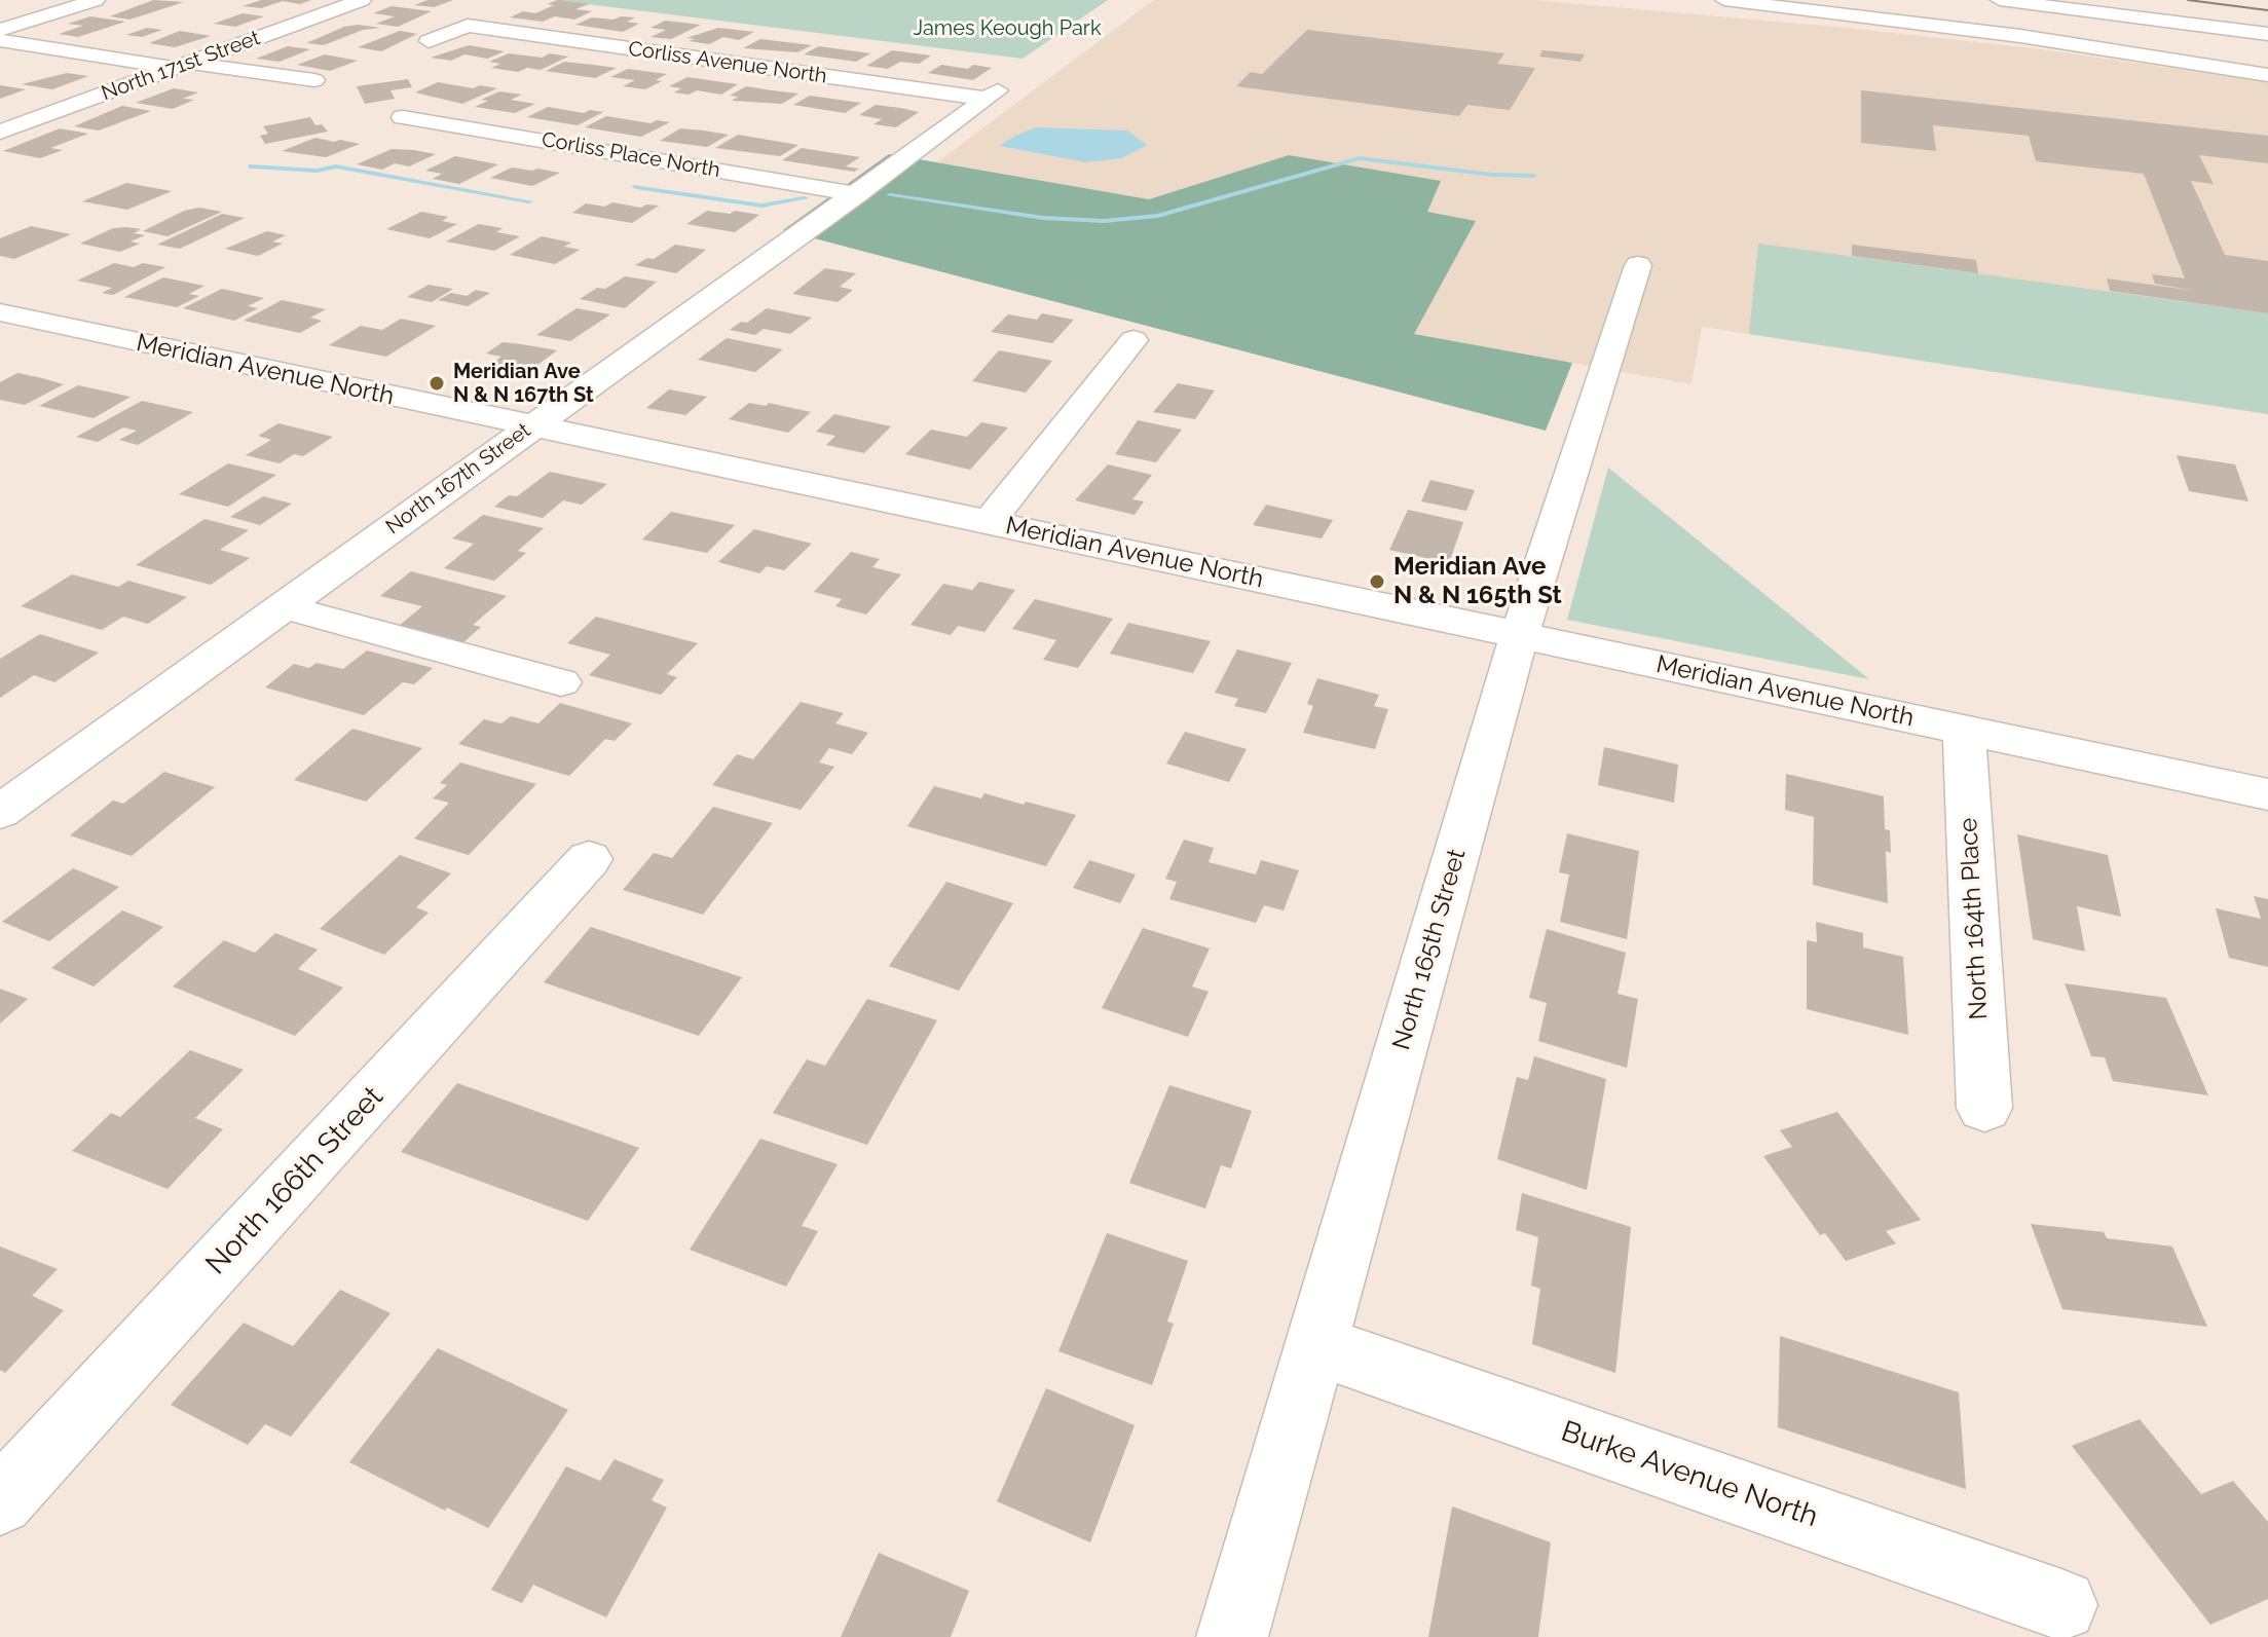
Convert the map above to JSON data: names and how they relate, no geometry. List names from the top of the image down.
{
  "streets": {
    "main road": [
      "Corliss Avenue North",
      "North 171st Street",
      "Corliss Place North",
      "Meridian Avenue North",
      "North 167th Street",
      "North 164th Place",
      "North 165th Street",
      "North 166th Street",
      "Burke Avenue North"
    ]
  },
  "crossings": [
    ["Corliss Avenue North", "North 167th Street"],
    ["Corliss Place North", "North 167th Street"],
    ["Meridian Avenue North", "North 167th Street"],
    ["Meridian Avenue North", "North 164th Place"],
    ["Meridian Avenue North", "North 165th Street"],
    ["North 165th Street", "Burke Avenue North"]
  ],
  "parks": ["James Keough Park"],
  "places": ["Meridian Ave N & N 167th St", "Meridian Ave N & N 165th St"]
}
